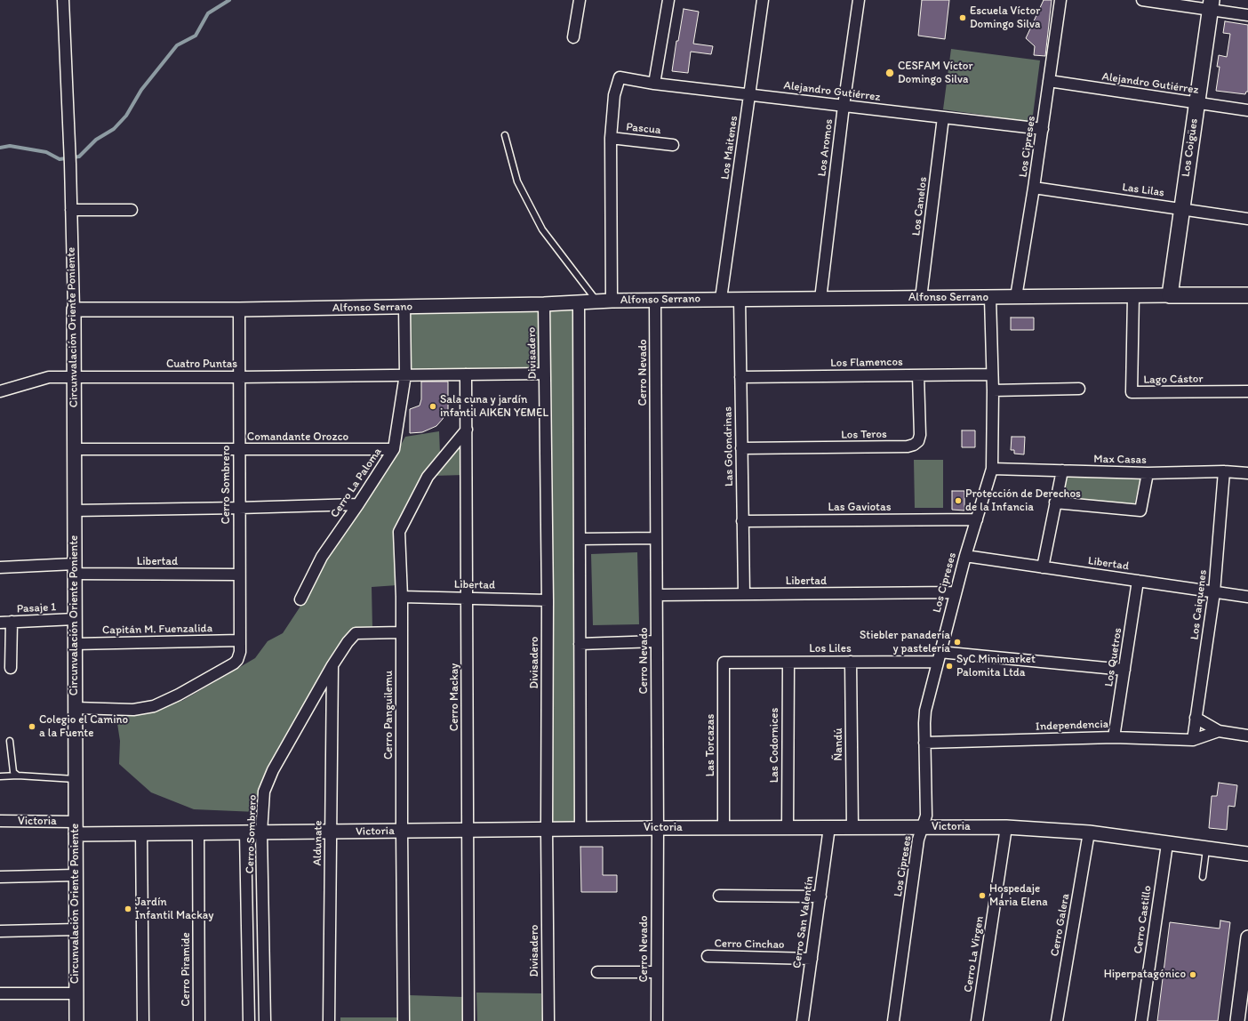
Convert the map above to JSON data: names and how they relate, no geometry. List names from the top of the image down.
{
  "streets": {
    "main road": ["Los Coigües", "Alfonso Serrano"],
    "street": [
      "Alejandro Gutiérrez",
      "Pascua",
      "Los Cipreses",
      "Los Maitenes",
      "Los Aromos",
      "Las Lilas",
      "Los Canelos",
      "Circunvalación Oriente Poniente",
      "Divisadero",
      "Los Flamencos",
      "Cuatro Puntas",
      "Cerro Nevado",
      "Lago Cástor",
      "Los Teros",
      "Comandante Orozco",
      "Las Golondrinas",
      "Max Casas",
      "Cerro La Paloma",
      "Cerro Sombrero",
      "Las Gaviotas",
      "Libertad",
      "Los Caiquenes",
      "Pasaje 1",
      "Capitán M. Fuenzalida",
      "Los Liles",
      "Los Quetros",
      "Cerro Mackay",
      "Cerro Panguilemu",
      "Independencia",
      "Ñandú",
      "Las Torcazas",
      "Las Codornices",
      "Victoria",
      "Aldunate",
      "Cerro Castillo",
      "Cerro San Valentín",
      "Cerro Galera",
      "Cerro Cinchao",
      "Cerro La Virgen",
      "Cerro Piramide"
    ]
  },
  "crossings": [
    ["Alejandro Gutiérrez", "Pascua"],
    ["Alejandro Gutiérrez", "Los Cipreses"],
    ["Alejandro Gutiérrez", "Los Maitenes"],
    ["Alejandro Gutiérrez", "Los Aromos"],
    ["Alejandro Gutiérrez", "Los Coigües"],
    ["Alejandro Gutiérrez", "Los Canelos"],
    ["Los Cipreses", "Las Lilas"],
    ["Los Cipreses", "Alfonso Serrano"],
    ["Los Cipreses", "Los Flamencos"],
    ["Los Cipreses", "Max Casas"],
    ["Los Cipreses", "Las Gaviotas"],
    ["Los Cipreses", "Libertad"],
    ["Los Cipreses", "Los Liles"],
    ["Los Cipreses", "Independencia"],
    ["Los Cipreses", "Victoria"],
    ["Los Maitenes", "Alfonso Serrano"],
    ["Los Aromos", "Alfonso Serrano"],
    ["Los Coigües", "Las Lilas"],
    ["Los Coigües", "Alfonso Serrano"],
    ["Los Canelos", "Alfonso Serrano"],
    ["Alfonso Serrano", "Circunvalación Oriente Poniente"],
    ["Alfonso Serrano", "Divisadero"],
    ["Alfonso Serrano", "Cerro Nevado"],
    ["Alfonso Serrano", "Lago Cástor"],
    ["Alfonso Serrano", "Las Golondrinas"],
    ["Alfonso Serrano", "Cerro La Paloma"],
    ["Alfonso Serrano", "Cerro Sombrero"],
    ["Circunvalación Oriente Poniente", "Cuatro Puntas"],
    ["Circunvalación Oriente Poniente", "Comandante Orozco"],
    ["Circunvalación Oriente Poniente", "Cerro Sombrero"],
    ["Circunvalación Oriente Poniente", "Libertad"],
    ["Circunvalación Oriente Poniente", "Pasaje 1"],
    ["Circunvalación Oriente Poniente", "Capitán M. Fuenzalida"],
    ["Circunvalación Oriente Poniente", "Victoria"],
    ["Divisadero", "Cuatro Puntas"],
    ["Divisadero", "Libertad"],
    ["Divisadero", "Victoria"],
    ["Los Flamencos", "Los Teros"],
    ["Los Flamencos", "Las Golondrinas"],
    ["Cuatro Puntas", "Cerro La Paloma"],
    ["Cuatro Puntas", "Cerro Sombrero"],
    ["Cuatro Puntas", "Cerro Mackay"],
    ["Cerro Nevado", "Libertad"],
    ["Cerro Nevado", "Victoria"],
    ["Los Teros", "Las Golondrinas"],
    ["Comandante Orozco", "Cerro La Paloma"],
    ["Comandante Orozco", "Cerro Sombrero"],
    ["Las Golondrinas", "Las Gaviotas"],
    ["Las Golondrinas", "Libertad"],
    ["Max Casas", "Los Caiquenes"],
    ["Cerro Sombrero", "Libertad"],
    ["Cerro Sombrero", "Capitán M. Fuenzalida"],
    ["Cerro Sombrero", "Cerro Panguilemu"],
    ["Cerro Sombrero", "Victoria"],
    ["Cerro Sombrero", "Aldunate"],
    ["Libertad", "Los Caiquenes"],
    ["Libertad", "Los Quetros"],
    ["Libertad", "Cerro Mackay"],
    ["Libertad", "Cerro Panguilemu"],
    ["Los Caiquenes", "Independencia"],
    ["Los Liles", "Los Quetros"],
    ["Los Liles", "Ñandú"],
    ["Los Liles", "Las Torcazas"],
    ["Los Liles", "Las Codornices"],
    ["Los Quetros", "Independencia"],
    ["Cerro Mackay", "Cerro Panguilemu"],
    ["Cerro Mackay", "Victoria"],
    ["Cerro Panguilemu", "Victoria"],
    ["Ñandú", "Victoria"],
    ["Las Torcazas", "Victoria"],
    ["Las Codornices", "Victoria"],
    ["Victoria", "Aldunate"],
    ["Victoria", "Cerro Castillo"],
    ["Victoria", "Cerro San Valentín"],
    ["Victoria", "Cerro Galera"],
    ["Victoria", "Cerro La Virgen"],
    ["Victoria", "Cerro Piramide"],
    ["Cerro San Valentín", "Cerro Cinchao"]
  ],
  "places": [
    "Escuela Víctor Domingo Silva",
    "CESFAM Víctor Domingo Silva",
    "Sala cuna y jardín infantil AIKEN YEMEL",
    "Protección de Derechos de la Infancia",
    "Stiebler panadería y pastelería",
    "SyC Minimarket Palomita Ltda",
    "Colegio el Camino a la Fuente",
    "Hospedaje Maria Elena",
    "Jardín Infantil Mackay",
    "Hiperpatagónico"
  ]
}
